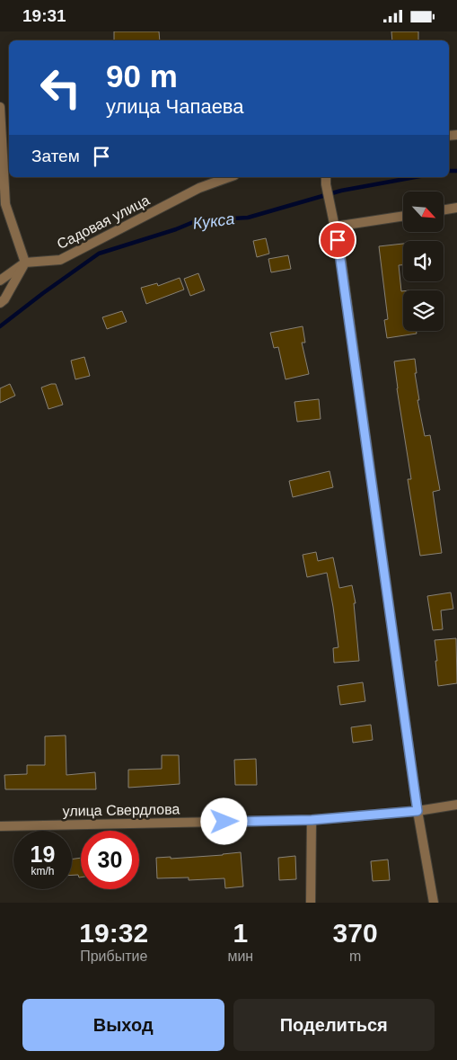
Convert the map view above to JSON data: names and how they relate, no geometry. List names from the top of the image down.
{
  "streets": {
    "street": ["Садовая улица", "улица Свердлова"]
  },
  "water": ["Кукса"],
  "north": "bottom right",
  "page": {
    "status": "19:31",
    "turn": ["90 m", "улица Чапаева"],
    "then": "Затем",
    "speed": "19 km/h",
    "limit": "30",
    "eta": [
      "19:32",
      "Прибытие",
      "1",
      "мин",
      "370",
      "m"
    ],
    "buttons": ["Выход", "Поделиться"]
  }
}
